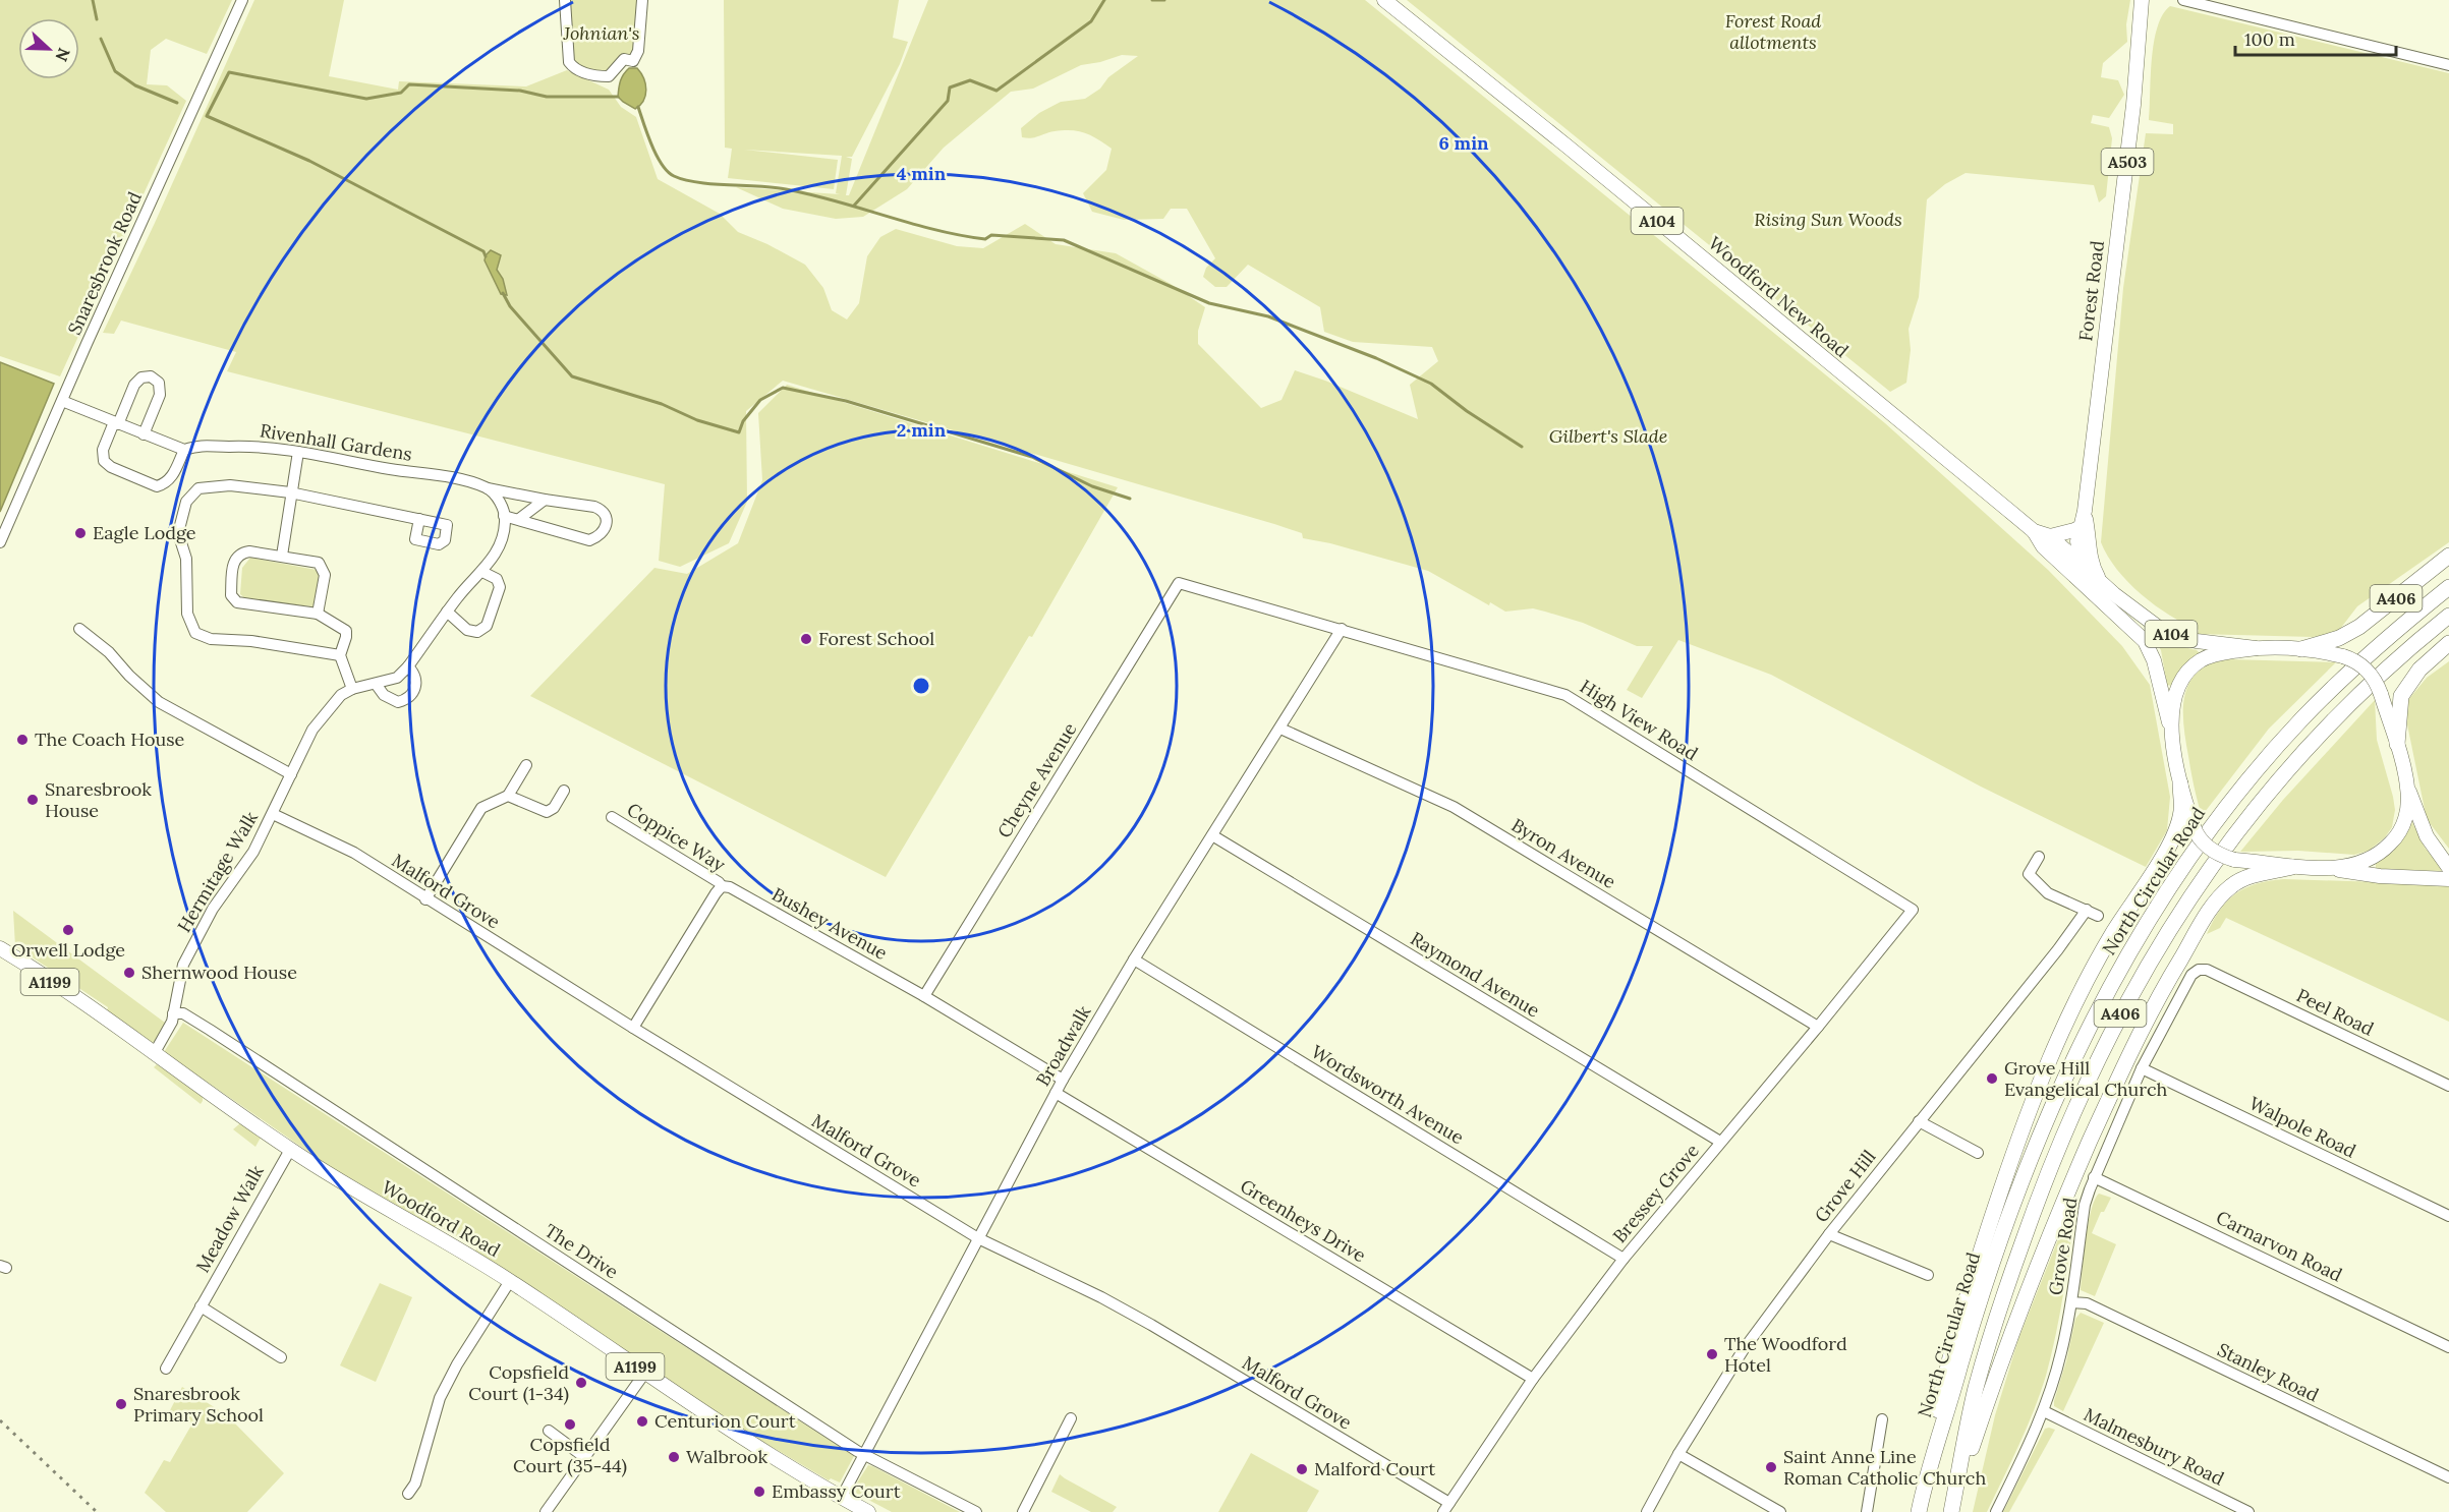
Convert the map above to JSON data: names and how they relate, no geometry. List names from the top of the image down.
{
  "streets": {
    "highway": ["A406", "North Circular Road"],
    "main road": [
      "A503",
      "A104",
      "Forest Road",
      "Woodford New Road",
      "A1199",
      "Woodford Road"
    ],
    "street": [
      "Snaresbrook Road",
      "Rivenhall Gardens",
      "High View Road",
      "Cheyne Avenue",
      "Coppice Way",
      "Byron Avenue",
      "Hermitage Walk",
      "Malford Grove",
      "Bushey Avenue",
      "Raymond Avenue",
      "Peel Road",
      "Broadwalk",
      "Wordsworth Avenue",
      "Walpole Road",
      "Grove Hill",
      "Bressey Grove",
      "Meadow Walk",
      "Greenheys Drive",
      "Grove Road",
      "Carnarvon Road",
      "The Drive",
      "Stanley Road",
      "Malmesbury Road"
    ]
  },
  "crossings": [
    ["A503", "Forest Road"],
    ["A503", "Woodford New Road"],
    ["Forest Road", "Woodford New Road"],
    ["Woodford New Road", "A406"],
    ["Rivenhall Gardens", "Hermitage Walk"],
    ["A406", "North Circular Road"],
    ["High View Road", "Cheyne Avenue"],
    ["High View Road", "Broadwalk"],
    ["High View Road", "Bressey Grove"],
    ["Cheyne Avenue", "Bushey Avenue"],
    ["Coppice Way", "Bushey Avenue"],
    ["Byron Avenue", "Broadwalk"],
    ["Byron Avenue", "Bressey Grove"],
    ["Hermitage Walk", "Malford Grove"],
    ["Hermitage Walk", "Woodford Road"],
    ["Hermitage Walk", "The Drive"],
    ["Malford Grove", "Broadwalk"],
    ["Malford Grove", "Bressey Grove"],
    ["Bushey Avenue", "Broadwalk"],
    ["Raymond Avenue", "Broadwalk"],
    ["Raymond Avenue", "Bressey Grove"],
    ["Peel Road", "Grove Road"],
    ["Broadwalk", "Wordsworth Avenue"],
    ["Broadwalk", "Woodford Road"],
    ["Broadwalk", "Greenheys Drive"],
    ["Broadwalk", "The Drive"],
    ["Wordsworth Avenue", "Bressey Grove"],
    ["Walpole Road", "Grove Road"],
    ["Bressey Grove", "Greenheys Drive"],
    ["Meadow Walk", "Woodford Road"],
    ["Grove Road", "Carnarvon Road"],
    ["Grove Road", "Stanley Road"],
    ["Grove Road", "Malmesbury Road"]
  ],
  "parks": [
    "Forest Road allotments",
    "Johnian's",
    "Rising Sun Woods",
    "Gilbert's Slade"
  ],
  "places": [
    "Eagle Lodge",
    "Forest School",
    "The Coach House",
    "Snaresbrook House",
    "Orwell Lodge",
    "Shernwood House",
    "Grove Hill Evangelical Church",
    "The Woodford Hotel",
    "Copsfield Court (1-34)",
    "Snaresbrook Primary School",
    "Centurion Court",
    "Copsfield Court (35-44)",
    "Walbrook",
    "Saint Anne Line Roman Catholic Church",
    "Malford Court",
    "Embassy Court"
  ],
  "scale_bar": "100 m",
  "north": "right",
  "rings": ["6 min", "4 min", "2 min"]
}
